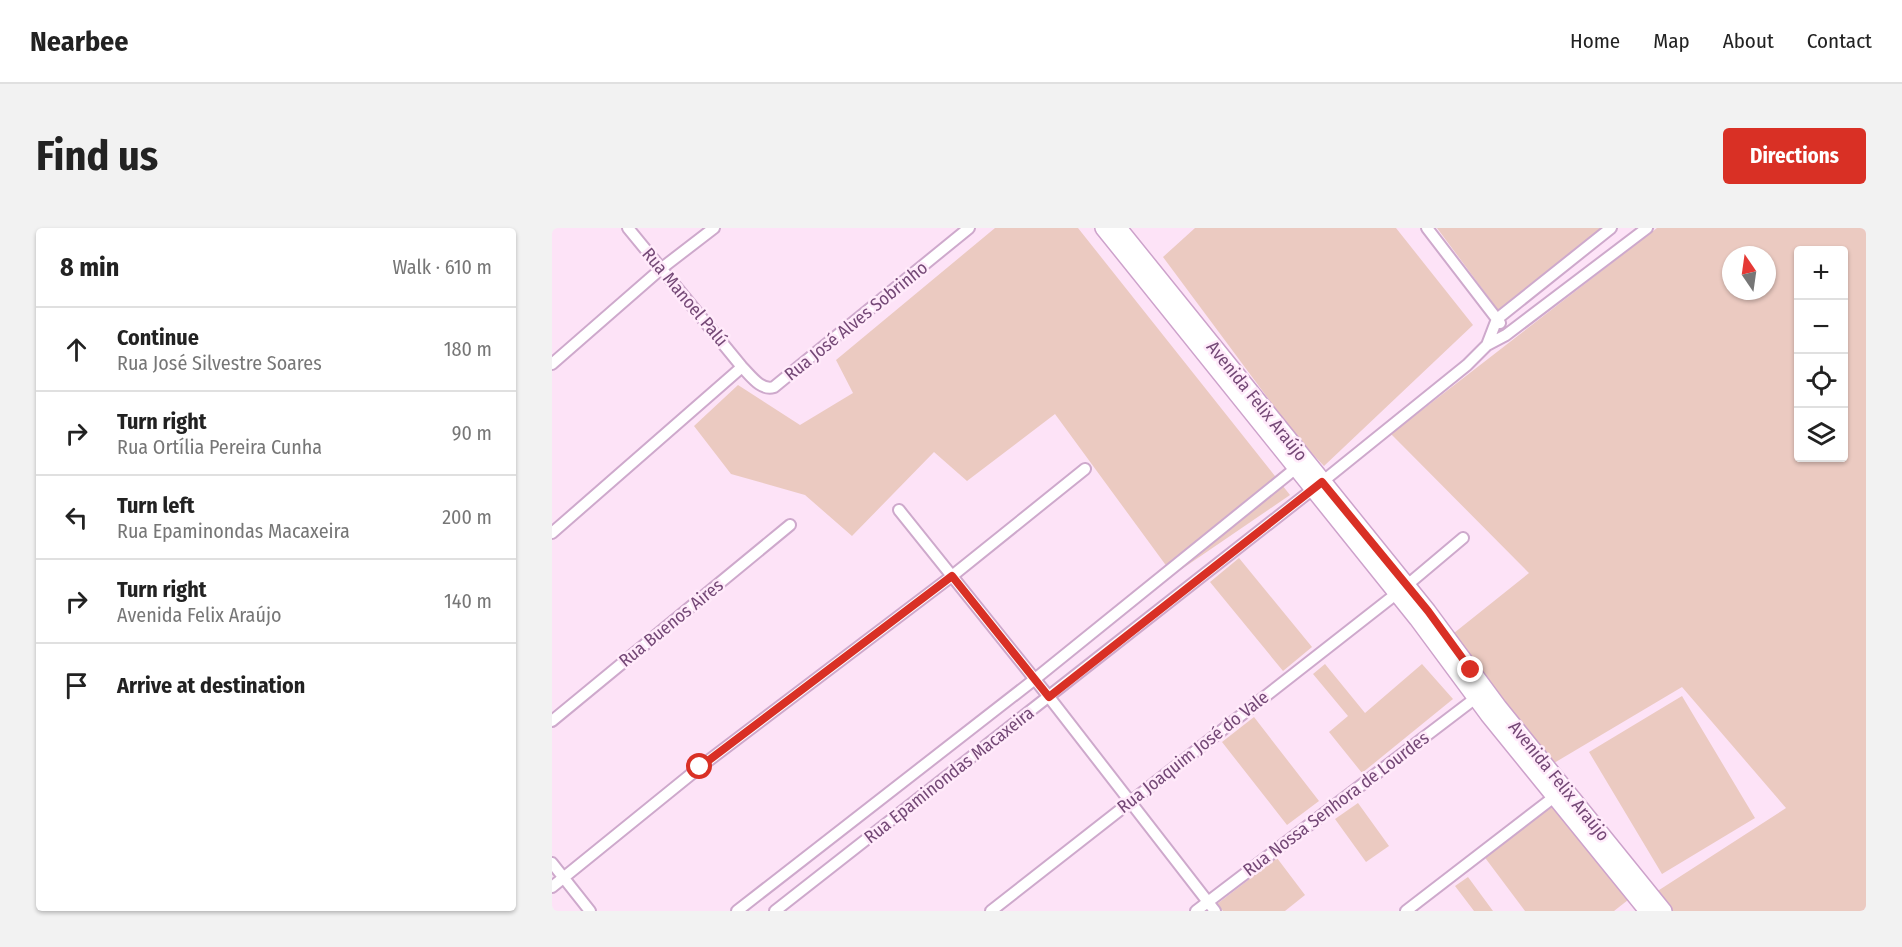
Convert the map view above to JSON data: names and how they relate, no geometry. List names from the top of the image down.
{
  "streets": {
    "main road": ["Avenida Felix Araújo"],
    "street": [
      "Rua Manoel Palú",
      "Rua José Alves Sobrinho",
      "Rua Buenos Aires",
      "Rua Joaquim José do Vale",
      "Rua Epaminondas Macaxeira",
      "Rua Nossa Senhora de Lourdes"
    ]
  },
  "crossings": [
    ["Rua Manoel Palú", "Rua José Alves Sobrinho"],
    ["Avenida Felix Araújo", "Rua Joaquim José do Vale"],
    ["Avenida Felix Araújo", "Rua Epaminondas Macaxeira"],
    ["Avenida Felix Araújo", "Rua Nossa Senhora de Lourdes"]
  ],
  "north": "top",
  "page": {
    "header": "Nearbee",
    "nav": [
      "Home",
      "Map",
      "About",
      "Contact"
    ],
    "buttons": "Directions",
    "title": "Find us",
    "heading": ["8 min", "Walk · 610 m"],
    "map_buttons": ["+", "−"],
    "list": [
      ["Continue", "Rua José Silvestre Soares", "180 m"],
      ["Turn right", "Rua Ortília Pereira Cunha", "90 m"],
      ["Turn left", "Rua Epaminondas Macaxeira", "200 m"],
      ["Turn right", "Avenida Felix Araújo", "140 m"],
      "Arrive at destination"
    ]
  }
}
